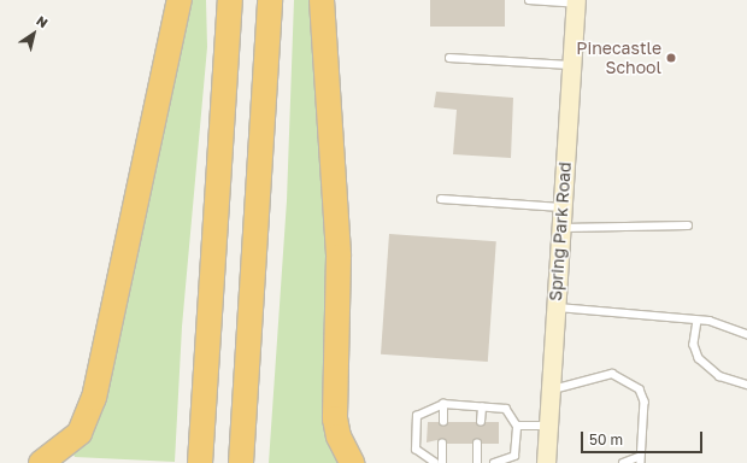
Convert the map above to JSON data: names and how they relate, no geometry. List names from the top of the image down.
{
  "streets": {
    "main road": ["Spring Park Road"]
  },
  "places": ["Pinecastle School"],
  "scale_bar": "50 m",
  "north": "top right"
}
